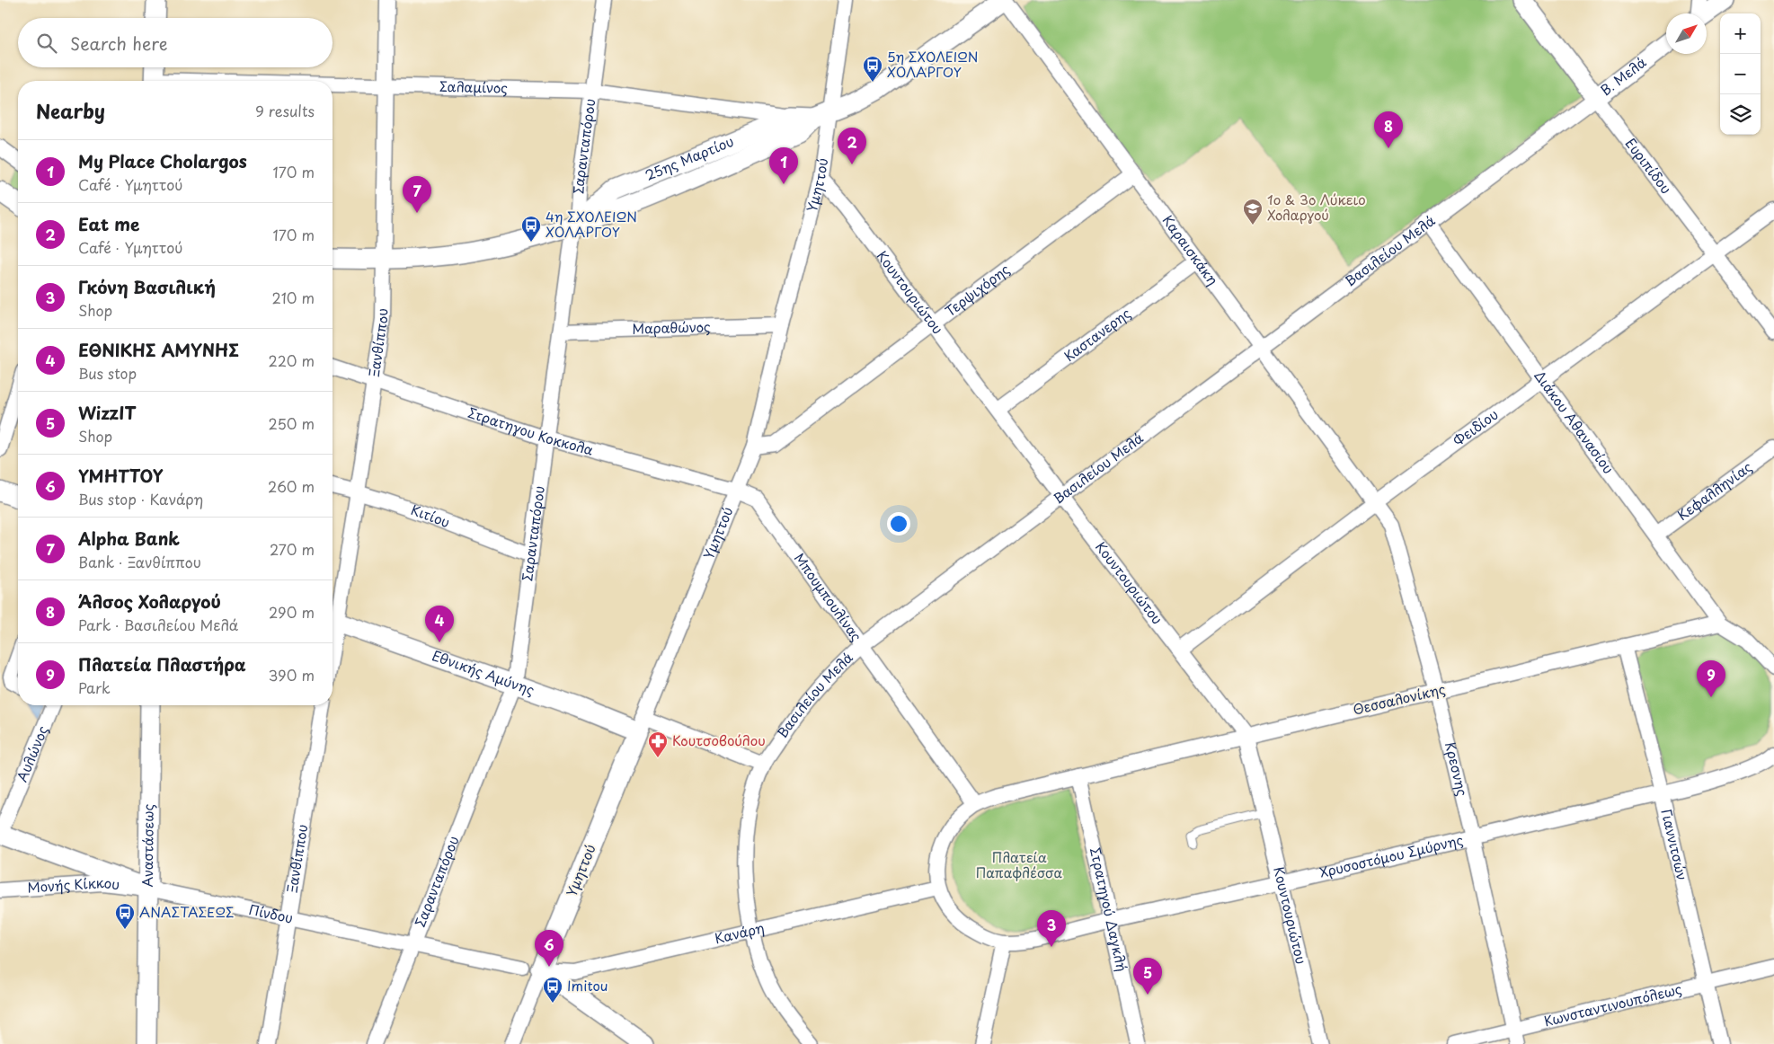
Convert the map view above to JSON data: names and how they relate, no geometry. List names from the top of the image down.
{
  "streets": {
    "street": [
      "Β. Μελά",
      "Σαλαμίνος",
      "Σαρανταπόρου",
      "25ης Μαρτίου",
      "Ευριπίδου",
      "Υμηττού",
      "Καραισκάκη",
      "Βασιλείου Μελά",
      "Τερψιχόρης",
      "Κουντουριώτου",
      "Μαραθώνος",
      "Καστανερης",
      "Ξανθίππου",
      "Διάκου Αθανασίου",
      "Φειδίου",
      "Στρατηγου Κοκκολα",
      "Κεφαλληνίας",
      "Κιτίου",
      "Μπουμπουλίνας",
      "Εθνικής Αμύνης",
      "Θεσσαλονίκης",
      "Αυλώνος",
      "Κρεσνης",
      "Αναστάσεως",
      "Γιαννιτσών",
      "Χρυσοστόμου Σμύρνης",
      "Μονής Κίκκου",
      "Στρατηγού Δαγκλή",
      "Πίνδου",
      "Κανάρη",
      "Κωνσταντινουπόλεως"
    ]
  },
  "crossings": [
    ["Β. Μελά", "Ευριπίδου"],
    ["Β. Μελά", "Βασιλείου Μελά"],
    ["Σαλαμίνος", "Σαρανταπόρου"],
    ["Σαλαμίνος", "25ης Μαρτίου"],
    ["Σαλαμίνος", "Ξανθίππου"],
    ["Σαρανταπόρου", "25ης Μαρτίου"],
    ["Σαρανταπόρου", "Μαραθώνος"],
    ["Σαρανταπόρου", "Στρατηγου Κοκκολα"],
    ["Σαρανταπόρου", "Κιτίου"],
    ["Σαρανταπόρου", "Εθνικής Αμύνης"],
    ["Σαρανταπόρου", "Πίνδου"],
    ["25ης Μαρτίου", "Υμηττού"],
    ["25ης Μαρτίου", "Καραισκάκη"],
    ["25ης Μαρτίου", "Ξανθίππου"],
    ["Ευριπίδου", "Βασιλείου Μελά"],
    ["Ευριπίδου", "Φειδίου"],
    ["Υμηττού", "Τερψιχόρης"],
    ["Υμηττού", "Κουντουριώτου"],
    ["Υμηττού", "Μαραθώνος"],
    ["Υμηττού", "Στρατηγου Κοκκολα"],
    ["Υμηττού", "Μπουμπουλίνας"],
    ["Υμηττού", "Εθνικής Αμύνης"],
    ["Υμηττού", "Πίνδου"],
    ["Υμηττού", "Κανάρη"],
    ["Καραισκάκη", "Βασιλείου Μελά"],
    ["Καραισκάκη", "Τερψιχόρης"],
    ["Καραισκάκη", "Καστανερης"],
    ["Καραισκάκη", "Φειδίου"],
    ["Καραισκάκη", "Κρεσνης"],
    ["Βασιλείου Μελά", "Κουντουριώτου"],
    ["Βασιλείου Μελά", "Διάκου Αθανασίου"],
    ["Βασιλείου Μελά", "Μπουμπουλίνας"],
    ["Βασιλείου Μελά", "Εθνικής Αμύνης"],
    ["Βασιλείου Μελά", "Κανάρη"],
    ["Τερψιχόρης", "Κουντουριώτου"],
    ["Κουντουριώτου", "Καστανερης"],
    ["Κουντουριώτου", "Φειδίου"],
    ["Κουντουριώτου", "Θεσσαλονίκης"],
    ["Κουντουριώτου", "Χρυσοστόμου Σμύρνης"],
    ["Ξανθίππου", "Στρατηγου Κοκκολα"],
    ["Ξανθίππου", "Κιτίου"],
    ["Ξανθίππου", "Πίνδου"],
    ["Διάκου Αθανασίου", "Φειδίου"],
    ["Διάκου Αθανασίου", "Κεφαλληνίας"],
    ["Διάκου Αθανασίου", "Θεσσαλονίκης"],
    ["Φειδίου", "Κρεσνης"],
    ["Στρατηγου Κοκκολα", "Μπουμπουλίνας"],
    ["Μπουμπουλίνας", "Θεσσαλονίκης"],
    ["Θεσσαλονίκης", "Κρεσνης"],
    ["Θεσσαλονίκης", "Γιαννιτσών"],
    ["Θεσσαλονίκης", "Στρατηγού Δαγκλή"],
    ["Αυλώνος", "Πίνδου"],
    ["Κρεσνης", "Χρυσοστόμου Σμύρνης"],
    ["Κρεσνης", "Κωνσταντινουπόλεως"],
    ["Αναστάσεως", "Μονής Κίκκου"],
    ["Αναστάσεως", "Πίνδου"],
    ["Γιαννιτσών", "Χρυσοστόμου Σμύρνης"],
    ["Γιαννιτσών", "Κωνσταντινουπόλεως"],
    ["Χρυσοστόμου Σμύρνης", "Στρατηγού Δαγκλή"],
    ["Μονής Κίκκου", "Πίνδου"],
    ["Πίνδου", "Κανάρη"]
  ],
  "parks": ["Πλατεία Παπαφλέσσα"],
  "places": {
    "bus stop": [
      "5η ΣΧΟΛΕΙΩΝ ΧΟΛΑΡΓΟΥ",
      "4η ΣΧΟΛΕΙΩΝ ΧΟΛΑΡΓΟΥ",
      "ΑΝΑΣΤΑΣΕΩΣ",
      "Imitou"
    ],
    "school or university": ["1ο & 3ο Λύκειο Χολαργού"],
    "pharmacy": ["Κουτσοβούλου"]
  },
  "north": "top right",
  "page": {
    "map_buttons": ["+", "−"],
    "search": "Search here",
    "heading": ["Nearby", "9 results"],
    "pins": [
      "8",
      "2",
      "1",
      "7",
      "4",
      "9",
      "3",
      "6",
      "5"
    ],
    "list": [
      {
        "mark": "1",
        "name": "My Place Cholargos",
        "note": "Café · Υμηττού",
        "value": "170 m"
      },
      {
        "mark": "2",
        "name": "Eat me",
        "note": "Café · Υμηττού",
        "value": "170 m"
      },
      {
        "mark": "3",
        "name": "Γκόνη Βασιλική",
        "note": "Shop",
        "value": "210 m"
      },
      {
        "mark": "4",
        "name": "ΕΘΝΙΚΗΣ ΑΜΥΝΗΣ",
        "note": "Bus stop",
        "value": "220 m"
      },
      {
        "mark": "5",
        "name": "WizzIT",
        "note": "Shop",
        "value": "250 m"
      },
      {
        "mark": "6",
        "name": "ΥΜΗΤΤΟΥ",
        "note": "Bus stop · Κανάρη",
        "value": "260 m"
      },
      {
        "mark": "7",
        "name": "Alpha Bank",
        "note": "Bank · Ξανθίππου",
        "value": "270 m"
      },
      {
        "mark": "8",
        "name": "Άλσος Χολαργού",
        "note": "Park · Βασιλείου Μελά",
        "value": "290 m"
      },
      {
        "mark": "9",
        "name": "Πλατεία Πλαστήρα",
        "note": "Park",
        "value": "390 m"
      }
    ]
  }
}
